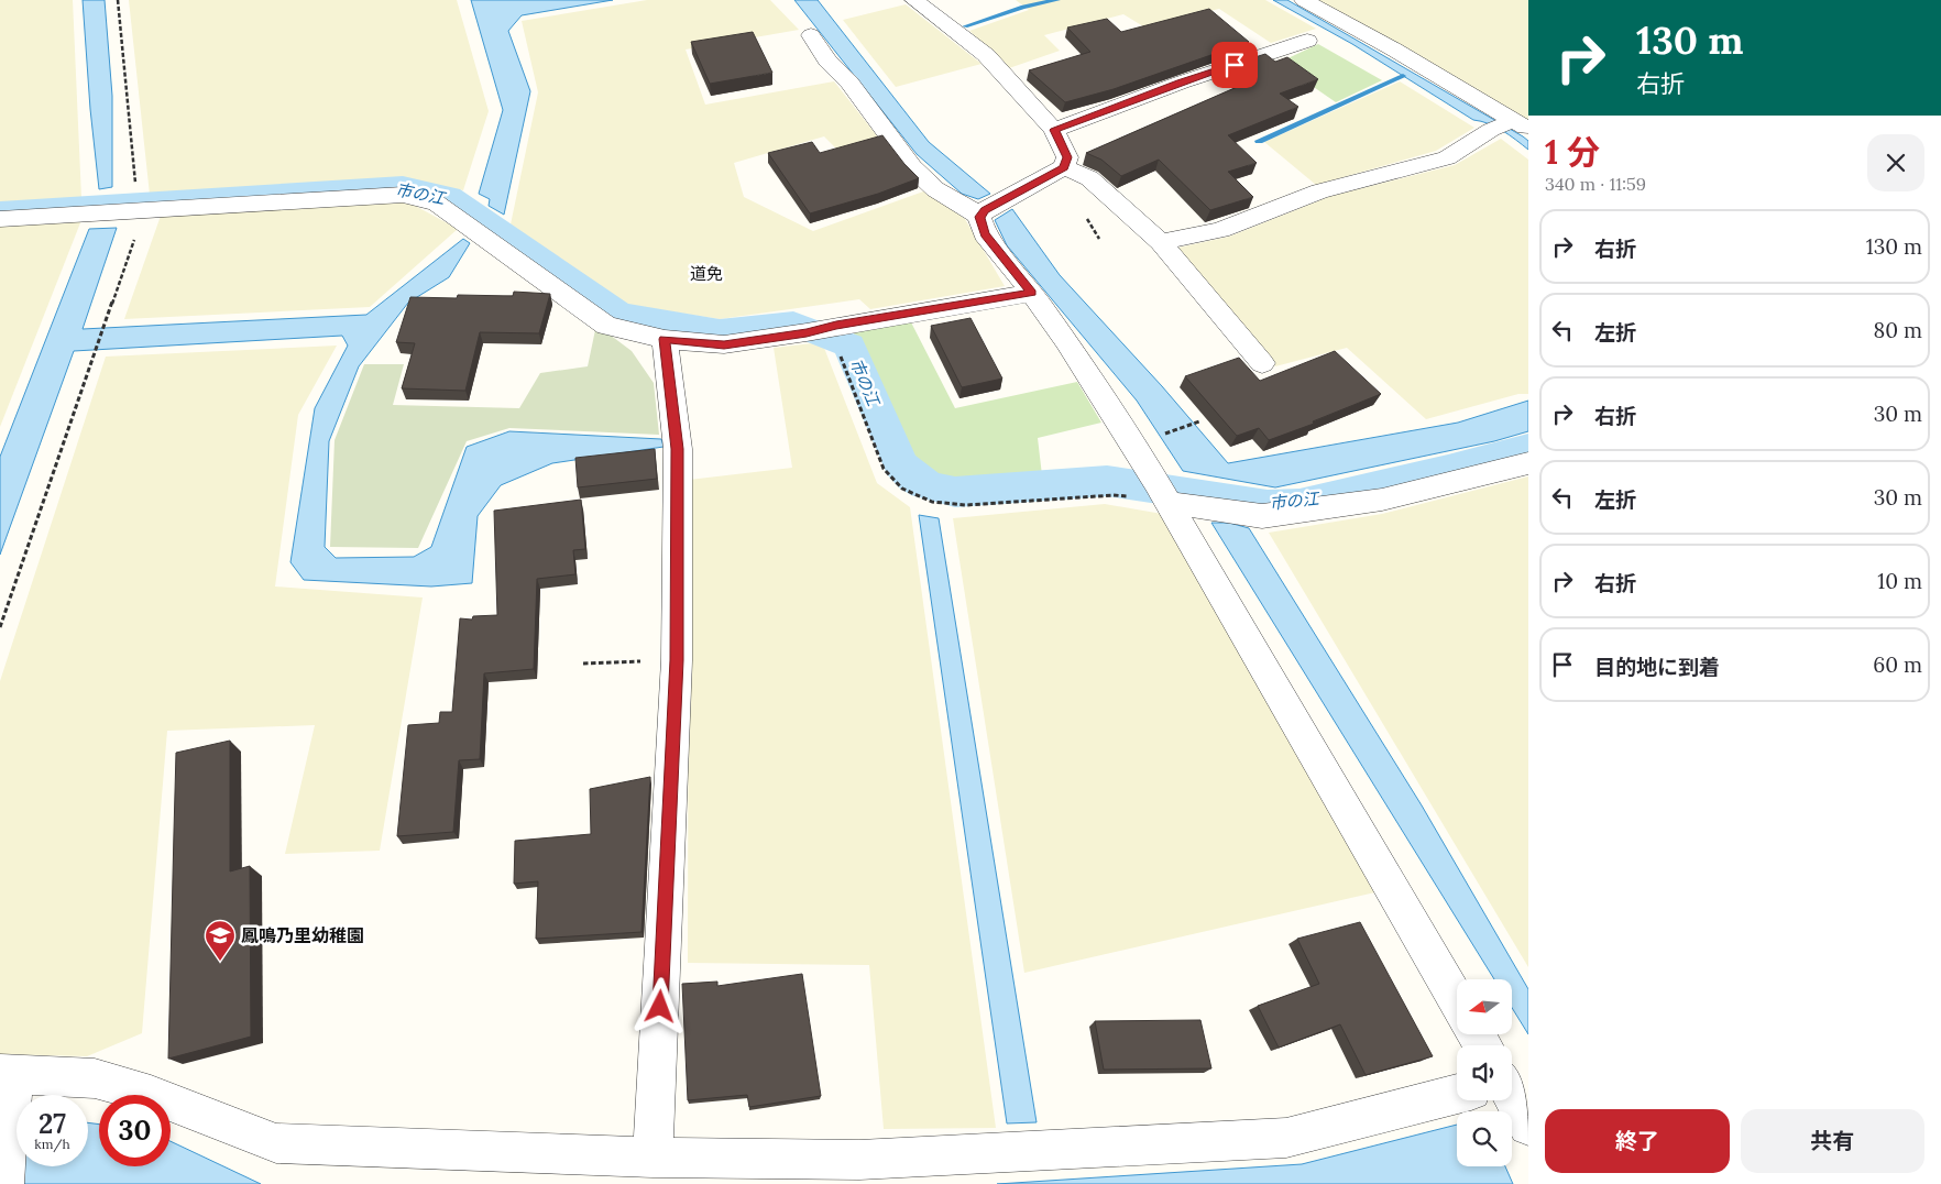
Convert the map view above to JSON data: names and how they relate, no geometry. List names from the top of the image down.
{
  "districts": ["道免"],
  "water": ["市の江"],
  "places": {
    "school or university": ["鳳鳴乃里幼稚園"]
  },
  "north": "left",
  "page": {
    "turn": ["130 m", "右折"],
    "heading": ["1 分", "340 m · 11:59"],
    "list": [
      {
        "name": "右折",
        "value": "130 m"
      },
      {
        "name": "左折",
        "value": "80 m"
      },
      {
        "name": "右折",
        "value": "30 m"
      },
      {
        "name": "左折",
        "value": "30 m"
      },
      {
        "name": "右折",
        "value": "10 m"
      },
      {
        "name": "目的地に到着",
        "value": "60 m"
      }
    ],
    "speed": "27 km/h",
    "limit": "30",
    "buttons": ["終了", "共有"]
  }
}
